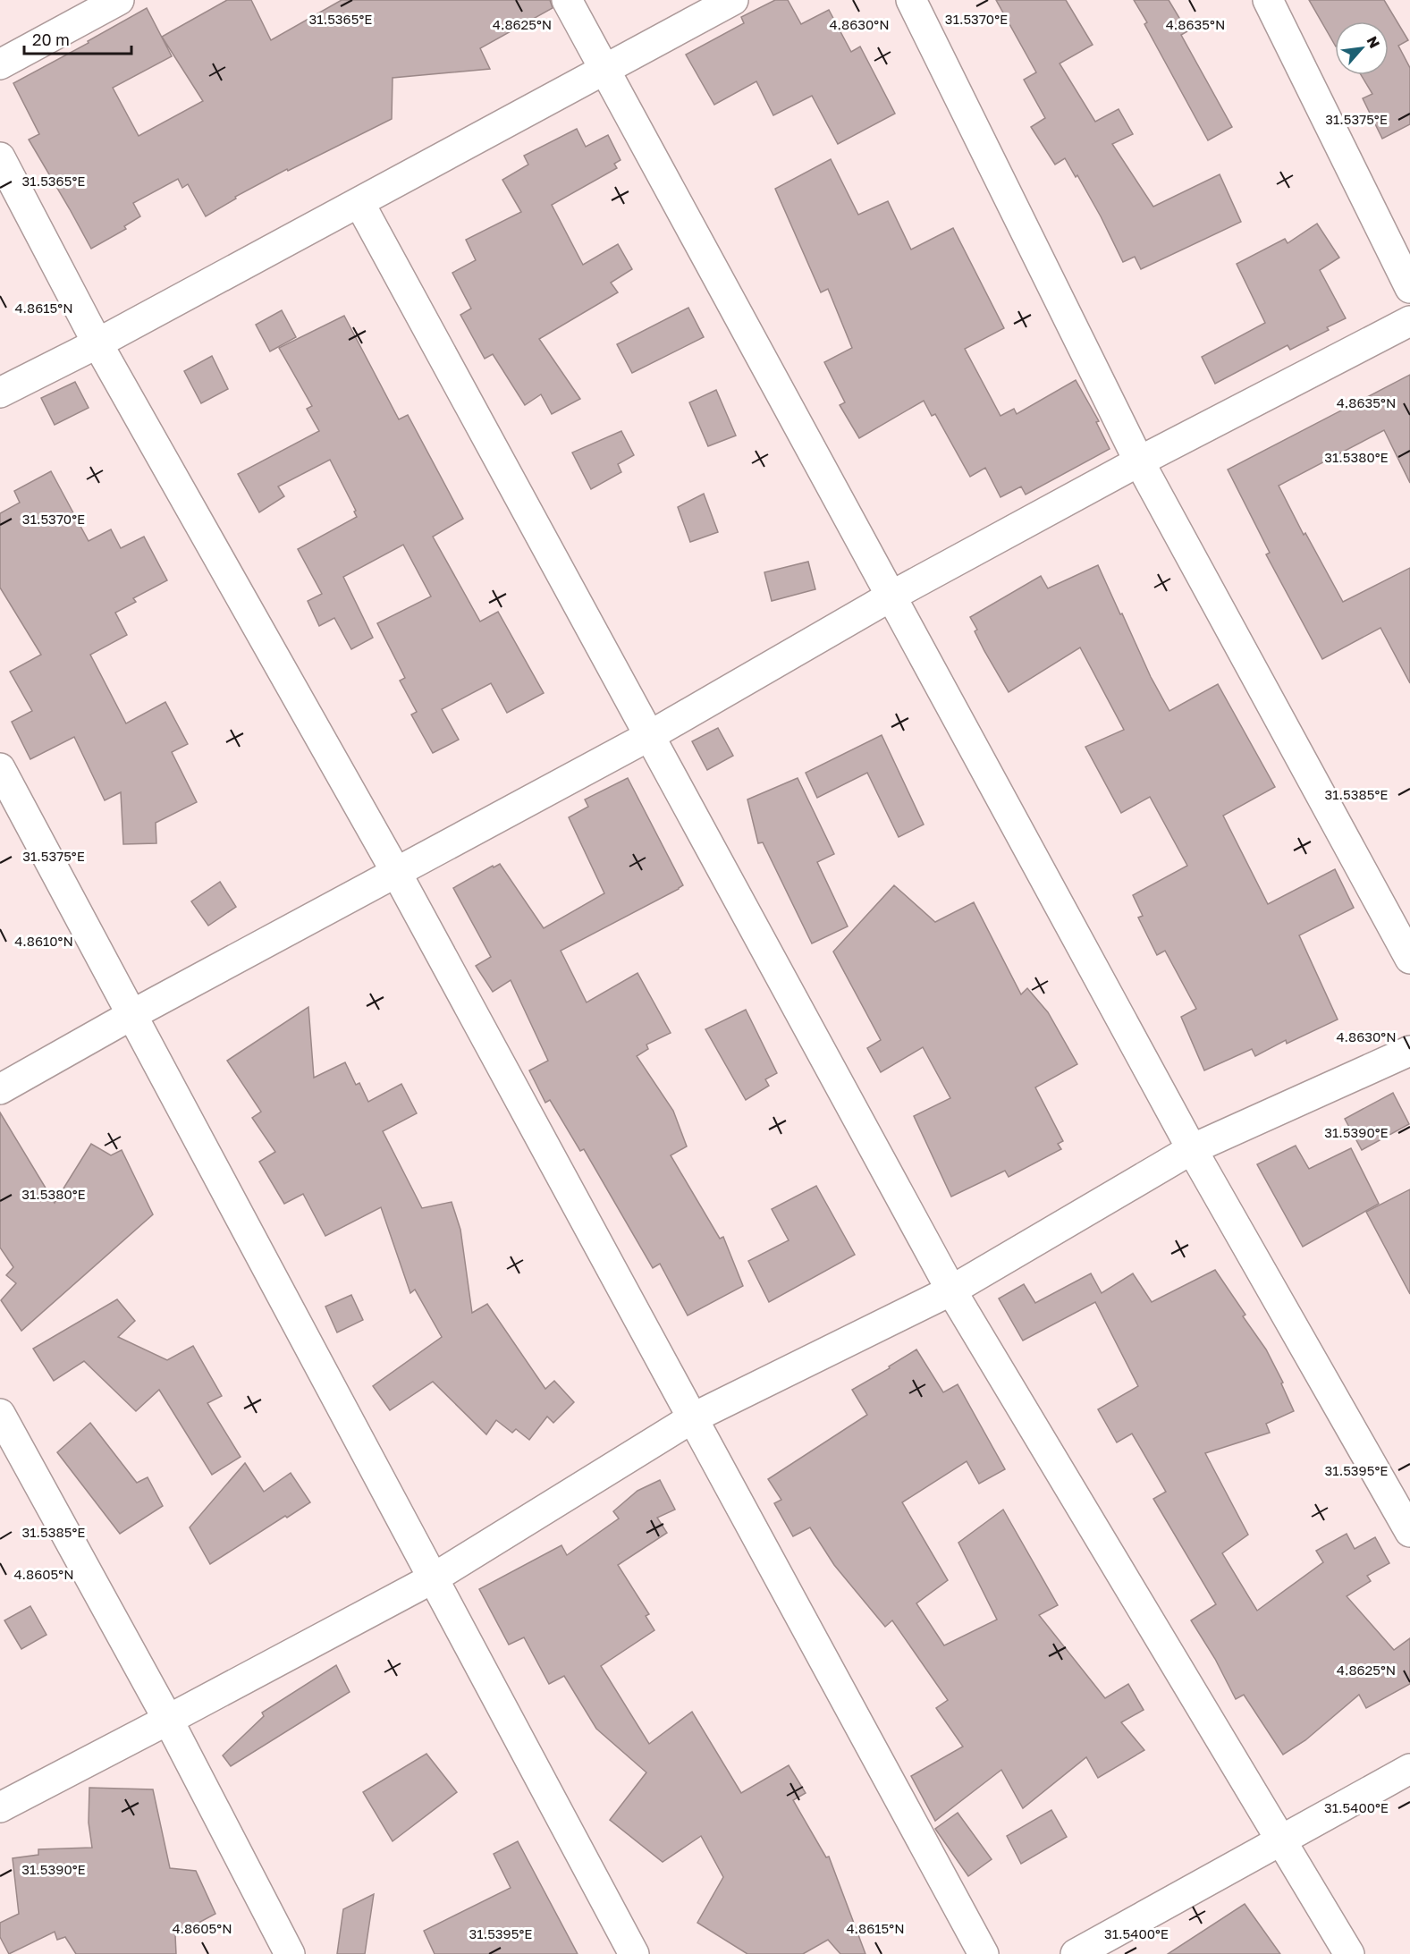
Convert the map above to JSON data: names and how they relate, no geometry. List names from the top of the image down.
{
  "scale_bar": "20 m",
  "north": "top right",
  "coordinates": [
    "31.5365°E",
    "31.5370°E",
    "4.8625°N",
    "4.8630°N",
    "4.8635°N",
    "31.5375°E",
    "4.8615°N",
    "31.5380°E",
    "31.5385°E",
    "4.8610°N",
    "31.5390°E",
    "31.5395°E",
    "4.8605°N",
    "31.5400°E"
  ]
}
